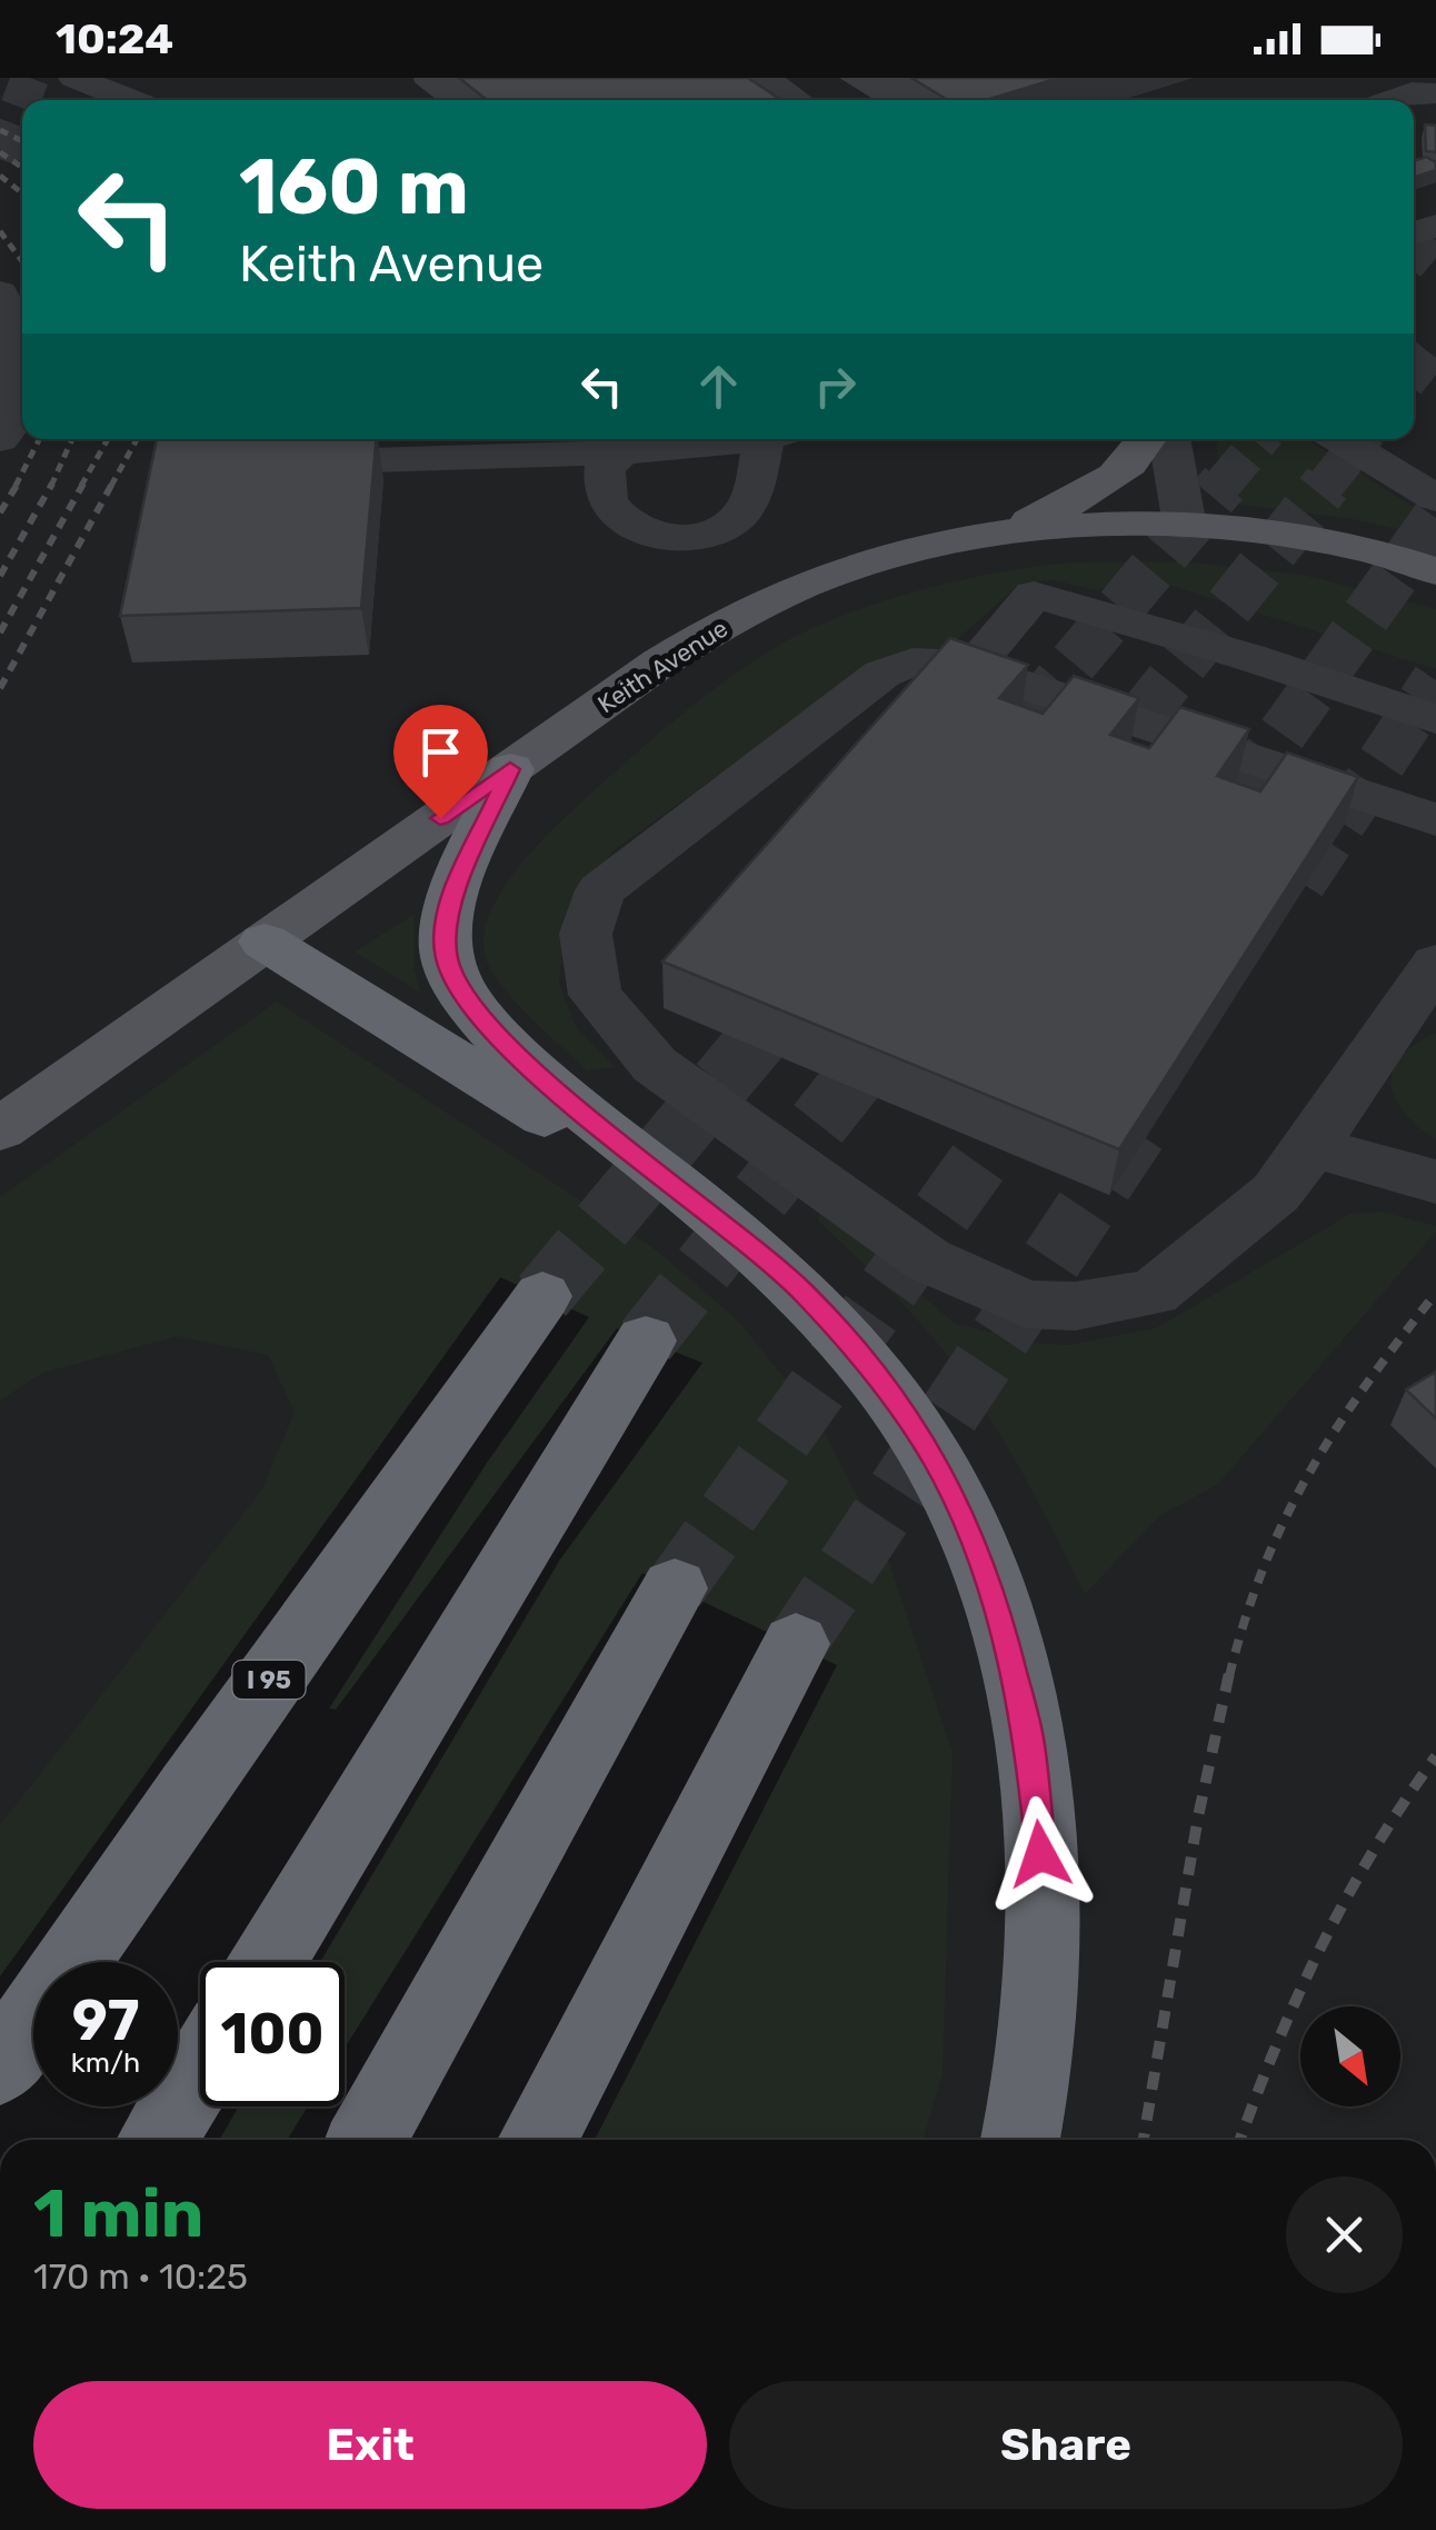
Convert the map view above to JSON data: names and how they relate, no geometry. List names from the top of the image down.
{
  "streets": {
    "highway": ["I 95"],
    "main road": ["Keith Avenue"]
  },
  "north": "bottom right",
  "page": {
    "status": "10:24",
    "turn": ["160 m", "Keith Avenue"],
    "speed": "97 km/h",
    "limit": "100",
    "heading": ["1 min", "170 m · 10:25"],
    "buttons": ["Exit", "Share"]
  }
}
